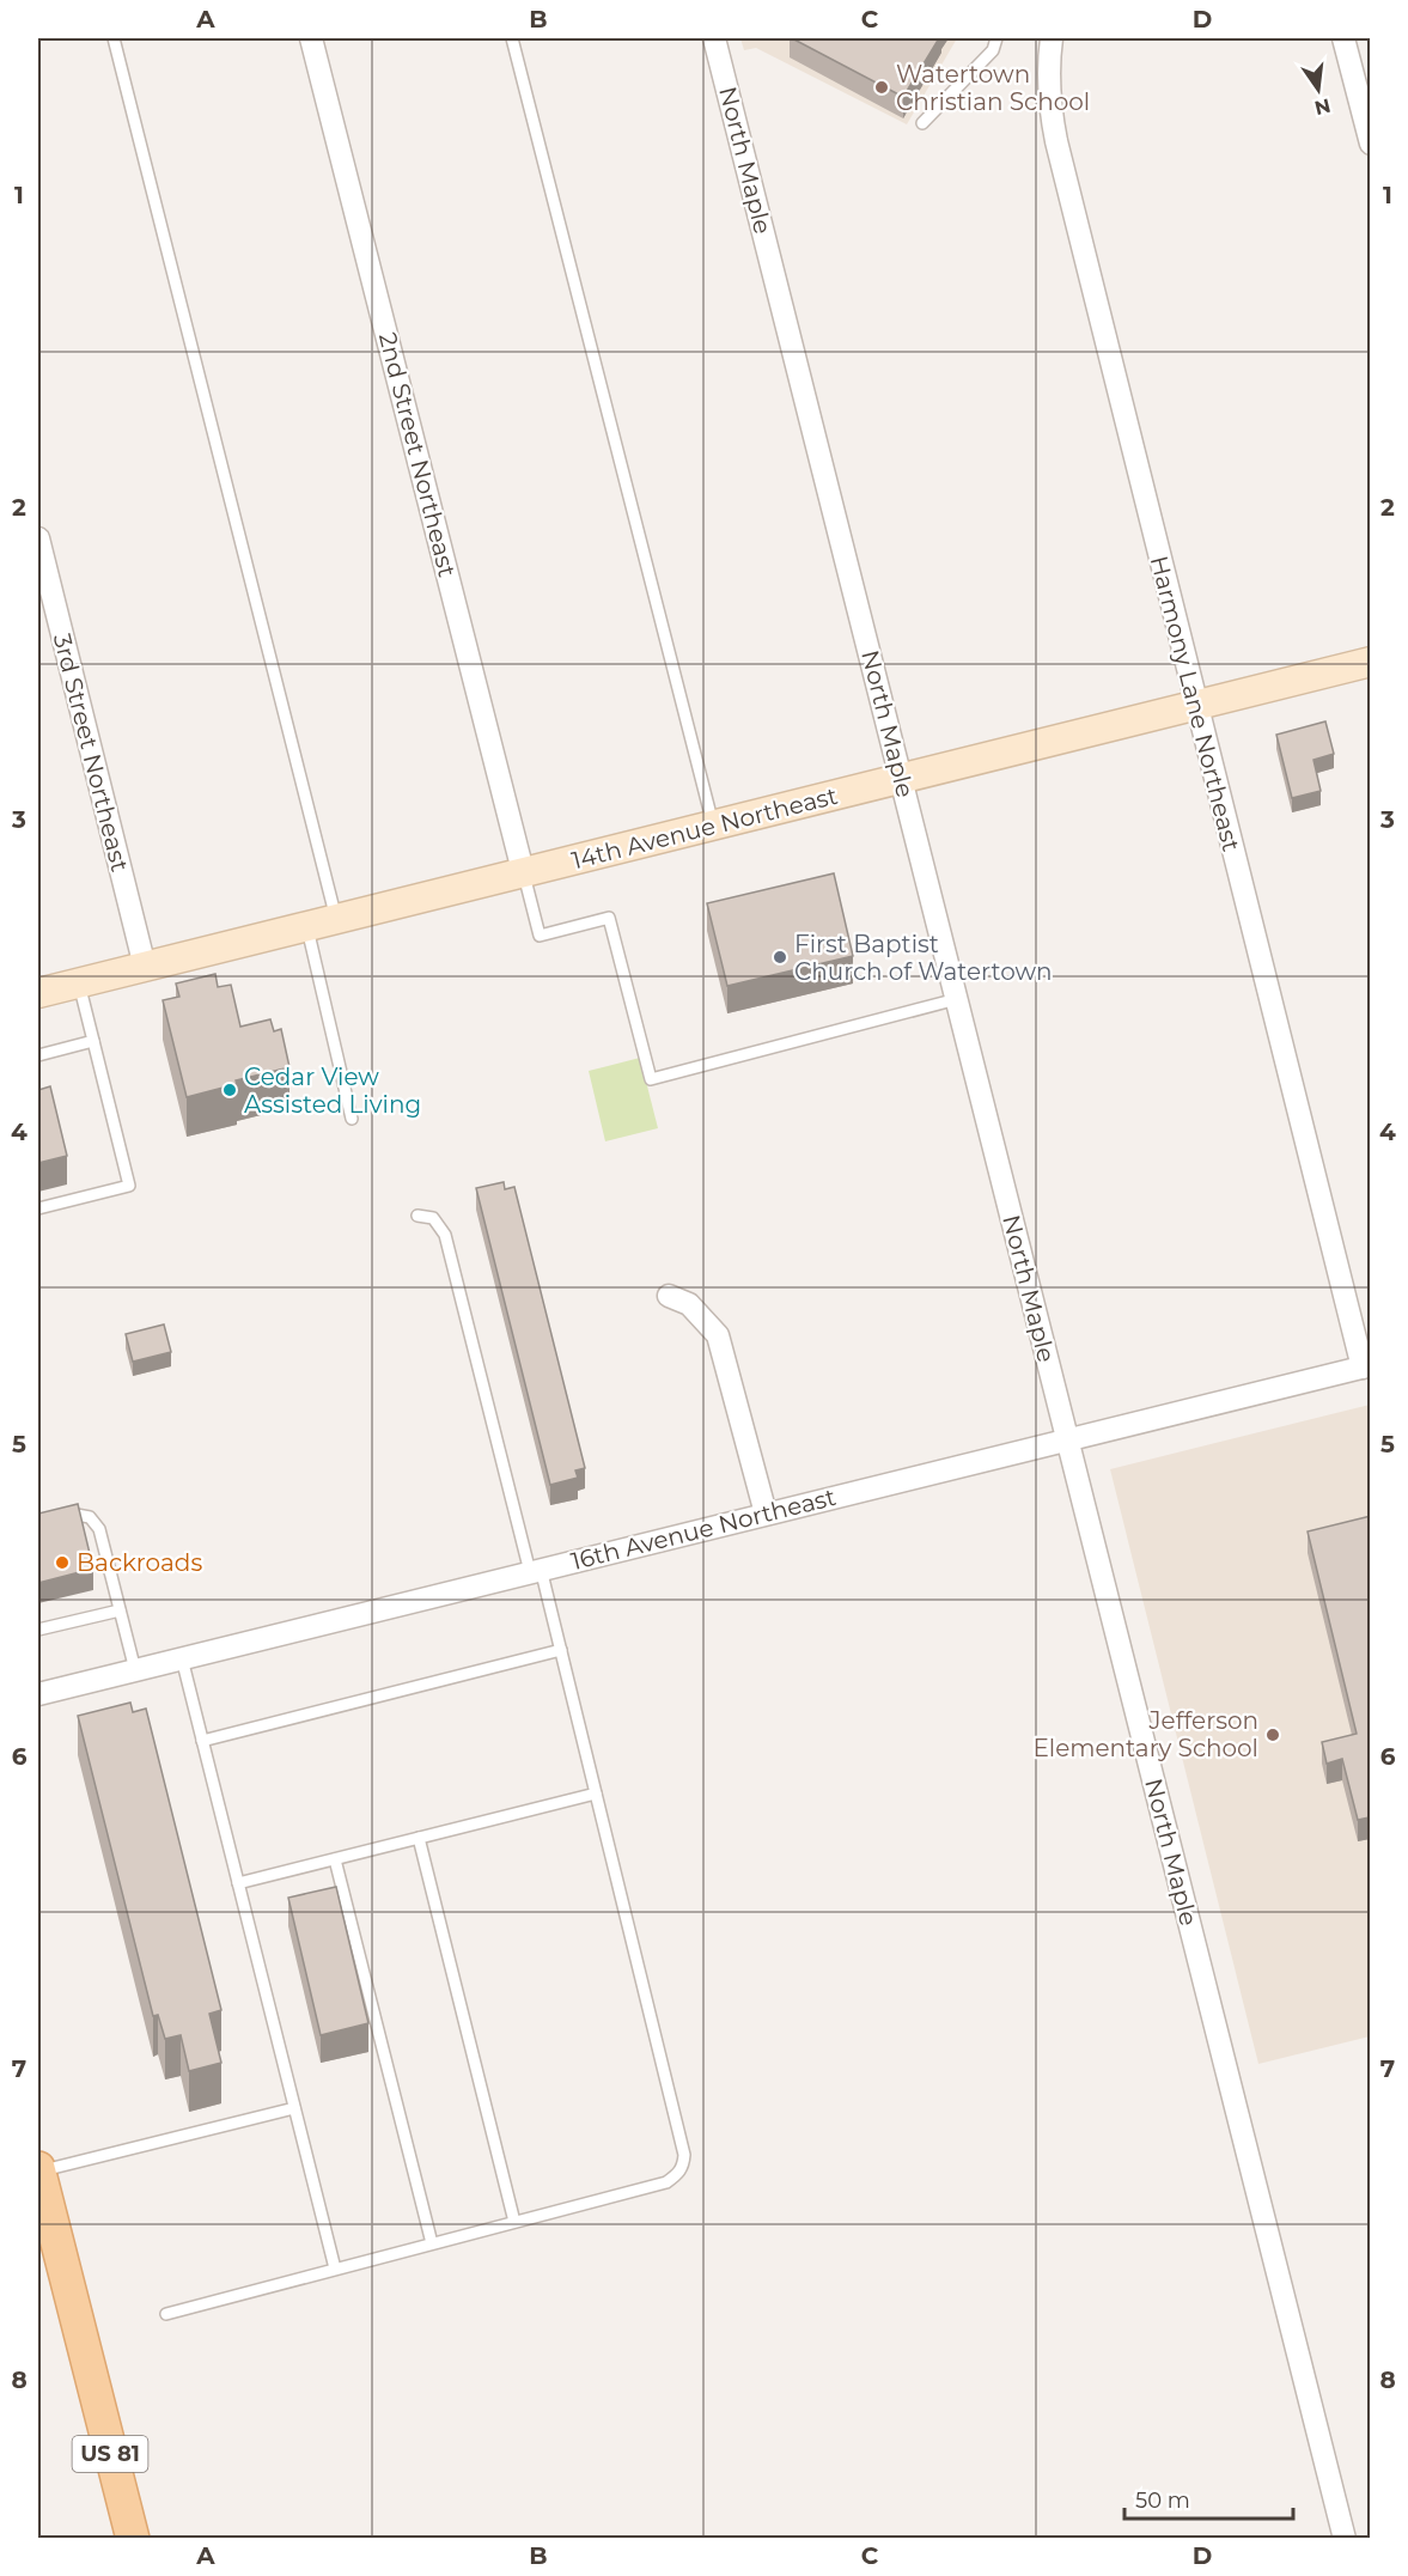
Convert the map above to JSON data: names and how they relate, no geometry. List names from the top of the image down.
{
  "streets": {
    "main road": ["14th Avenue Northeast", "US 81"],
    "street": [
      "North Maple",
      "2nd Street Northeast",
      "Harmony Lane Northeast",
      "3rd Street Northeast",
      "16th Avenue Northeast"
    ]
  },
  "crossings": [
    ["North Maple", "14th Avenue Northeast"],
    ["North Maple", "16th Avenue Northeast"],
    ["2nd Street Northeast", "14th Avenue Northeast"],
    ["Harmony Lane Northeast", "14th Avenue Northeast"],
    ["Harmony Lane Northeast", "16th Avenue Northeast"],
    ["3rd Street Northeast", "14th Avenue Northeast"]
  ],
  "places": [
    "Watertown Christian School",
    "First Baptist Church of Watertown",
    "Cedar View Assisted Living",
    "Backroads",
    "Jefferson Elementary School"
  ],
  "scale_bar": "50 m",
  "north": "bottom",
  "grid": {
    "columns": [
      "A",
      "B",
      "C",
      "D"
    ],
    "rows": [
      "1",
      "2",
      "3",
      "4",
      "5",
      "6",
      "7",
      "8"
    ]
  }
}
